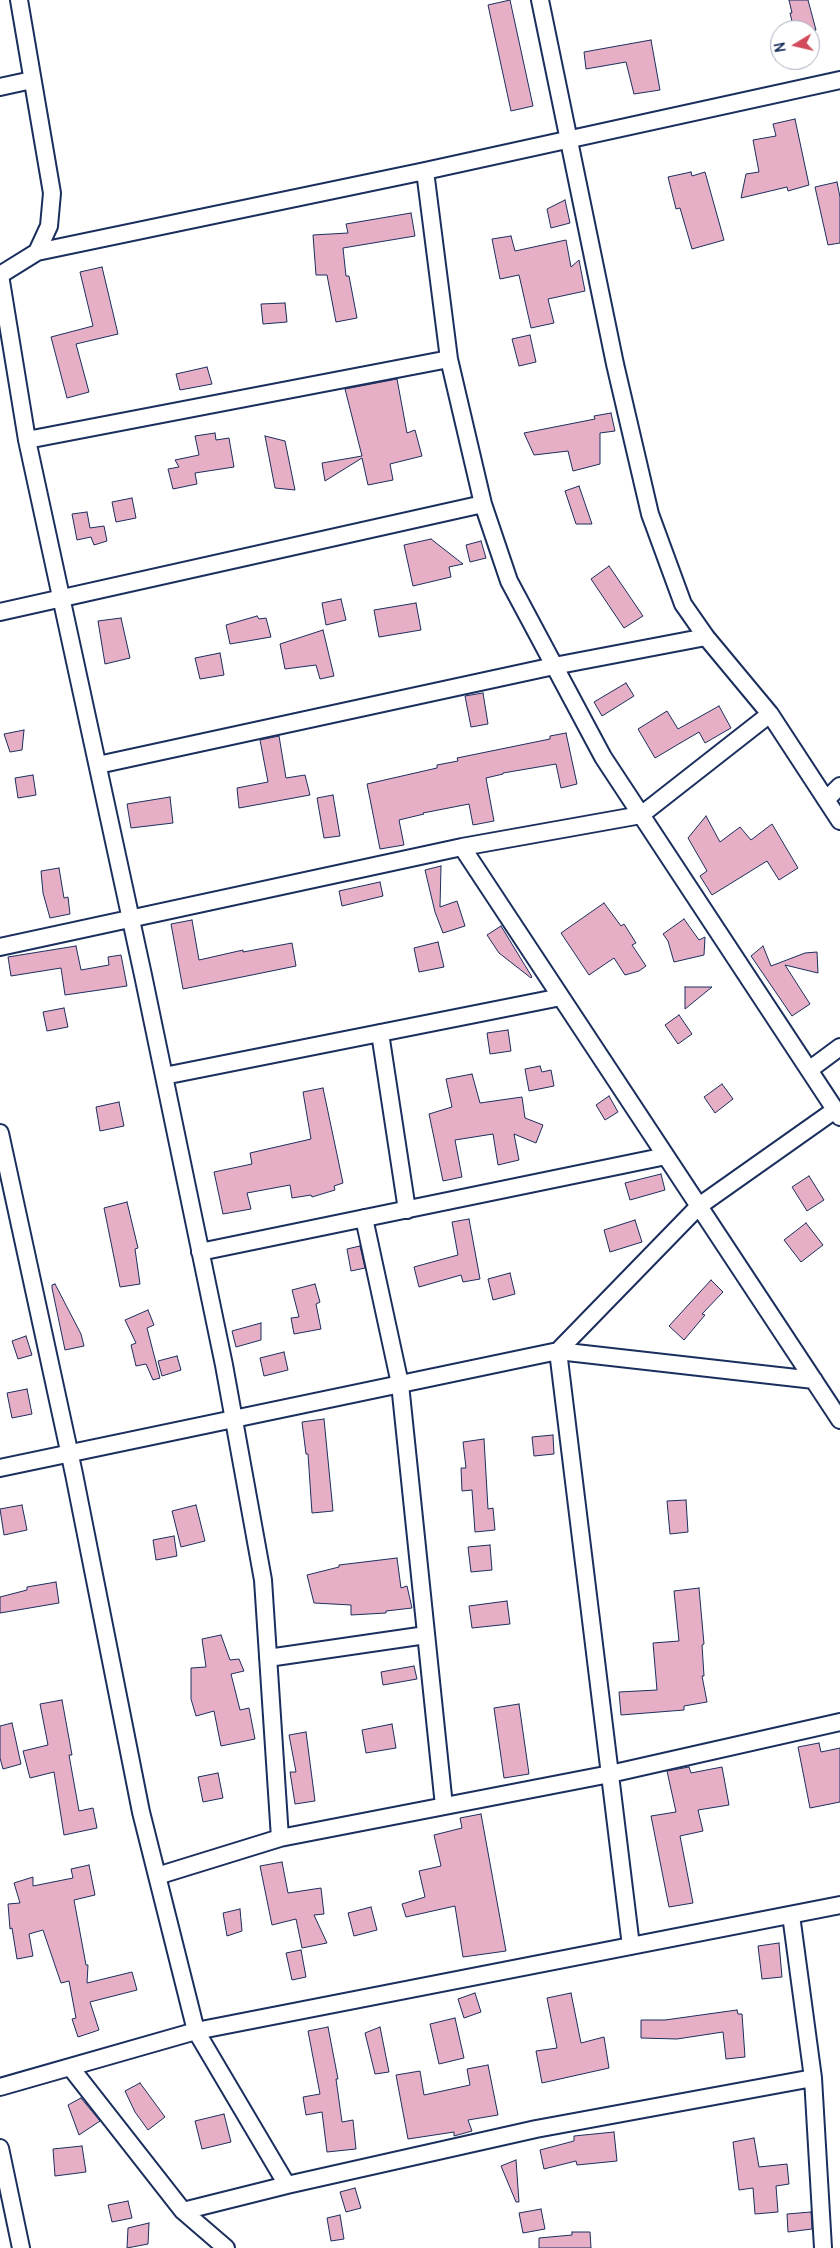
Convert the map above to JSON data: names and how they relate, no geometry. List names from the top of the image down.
{
  "north": "left"
}
